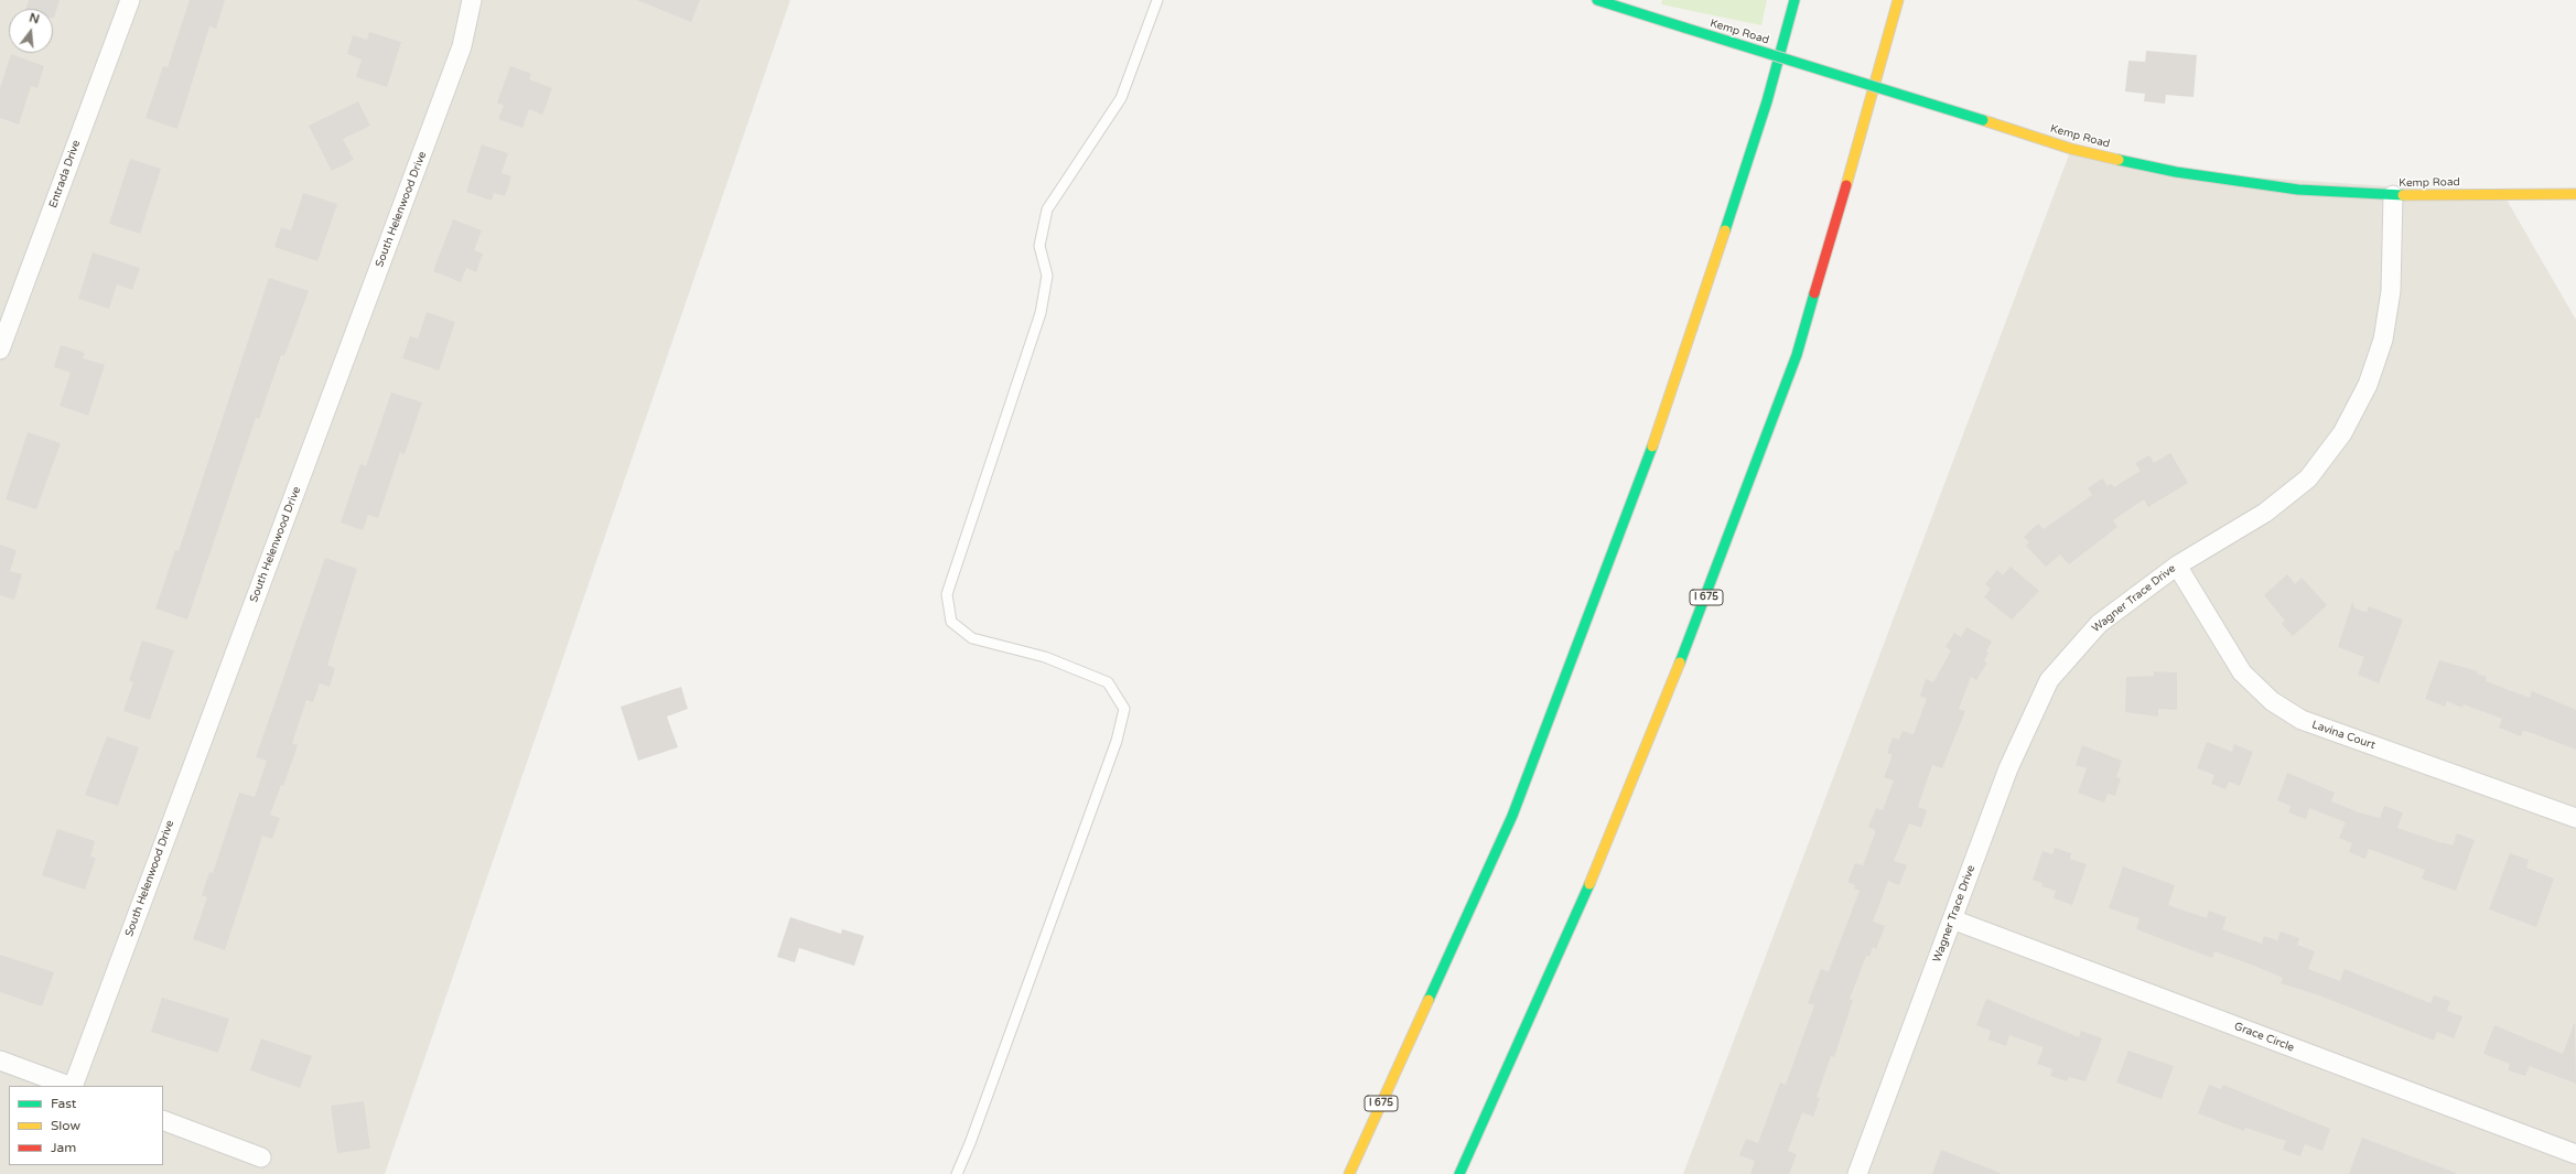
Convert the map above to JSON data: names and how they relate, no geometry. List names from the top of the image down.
{
  "streets": {
    "main road": ["Kemp Road", "I 675"],
    "street": [
      "Entrada Drive",
      "South Helenwood Drive",
      "Wagner Trace Drive",
      "Lavina Court",
      "Grace Circle"
    ]
  },
  "crossings": [
    ["Kemp Road", "Wagner Trace Drive"],
    ["Wagner Trace Drive", "Lavina Court"],
    ["Wagner Trace Drive", "Grace Circle"]
  ],
  "legend": ["Fast", "Slow", "Jam"],
  "north": "top"
}
